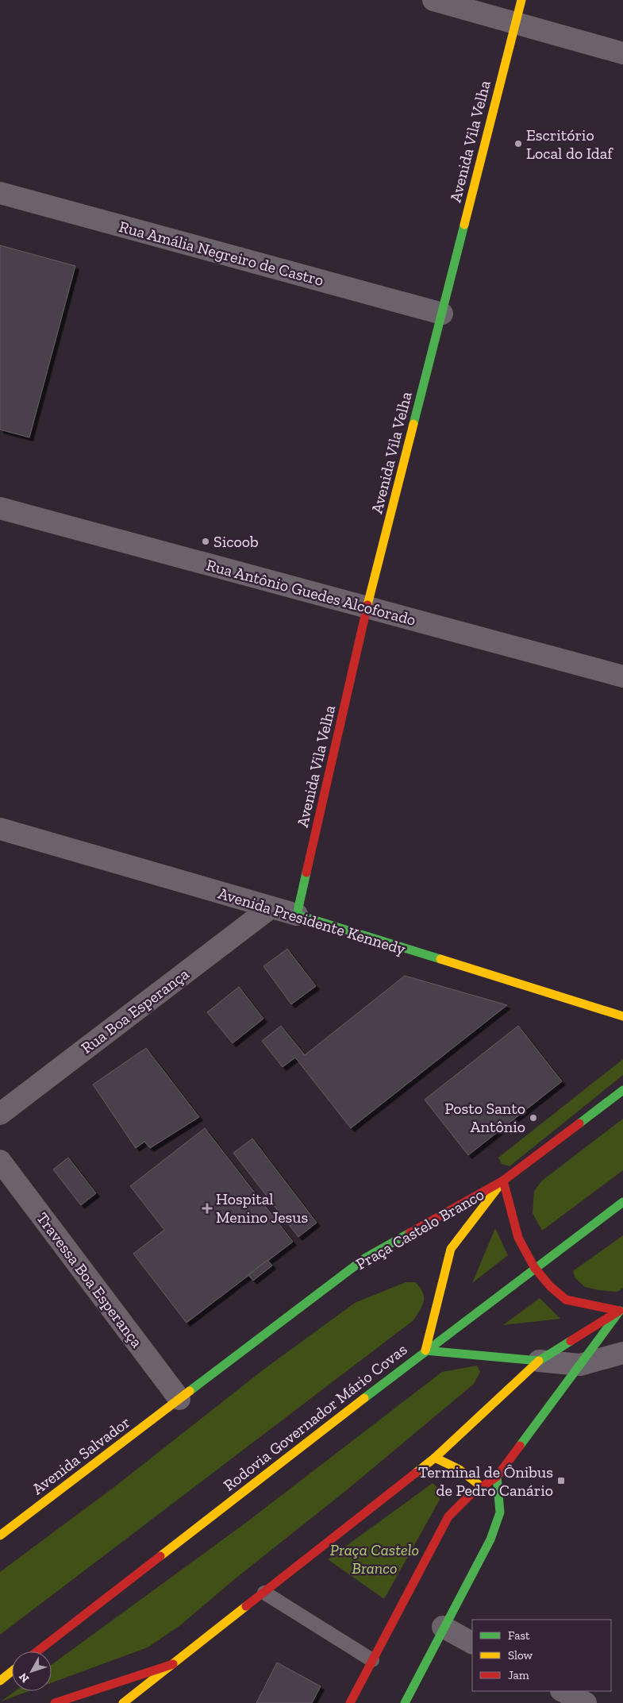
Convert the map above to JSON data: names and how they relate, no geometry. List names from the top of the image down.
{
  "streets": {
    "main road": [
      "Avenida Vila Velha",
      "Avenida Presidente Kennedy",
      "Praça Castelo Branco",
      "Rodovia Governador Mário Covas",
      "Avenida Salvador"
    ],
    "street": [
      "Rua Amália Negreiro de Castro",
      "Rua Antônio Guedes Alcoforado",
      "Rua Boa Esperança",
      "Travessa Boa Esperança"
    ]
  },
  "crossings": [
    ["Avenida Vila Velha", "Rua Amália Negreiro de Castro"],
    ["Avenida Vila Velha", "Rua Antônio Guedes Alcoforado"],
    ["Avenida Vila Velha", "Avenida Presidente Kennedy"],
    ["Avenida Presidente Kennedy", "Rua Boa Esperança"],
    ["Praça Castelo Branco", "Travessa Boa Esperança"],
    ["Praça Castelo Branco", "Avenida Salvador"],
    ["Travessa Boa Esperança", "Avenida Salvador"]
  ],
  "parks": ["Praça Castelo Branco"],
  "places": {
    "other": ["Escritório Local do Idaf", "Sicoob", "Posto Santo Antônio"],
    "health": ["Hospital Menino Jesus"],
    "transit": ["Terminal de Ônibus de Pedro Canário"]
  },
  "legend": ["Fast", "Slow", "Jam"],
  "north": "bottom left"
}
